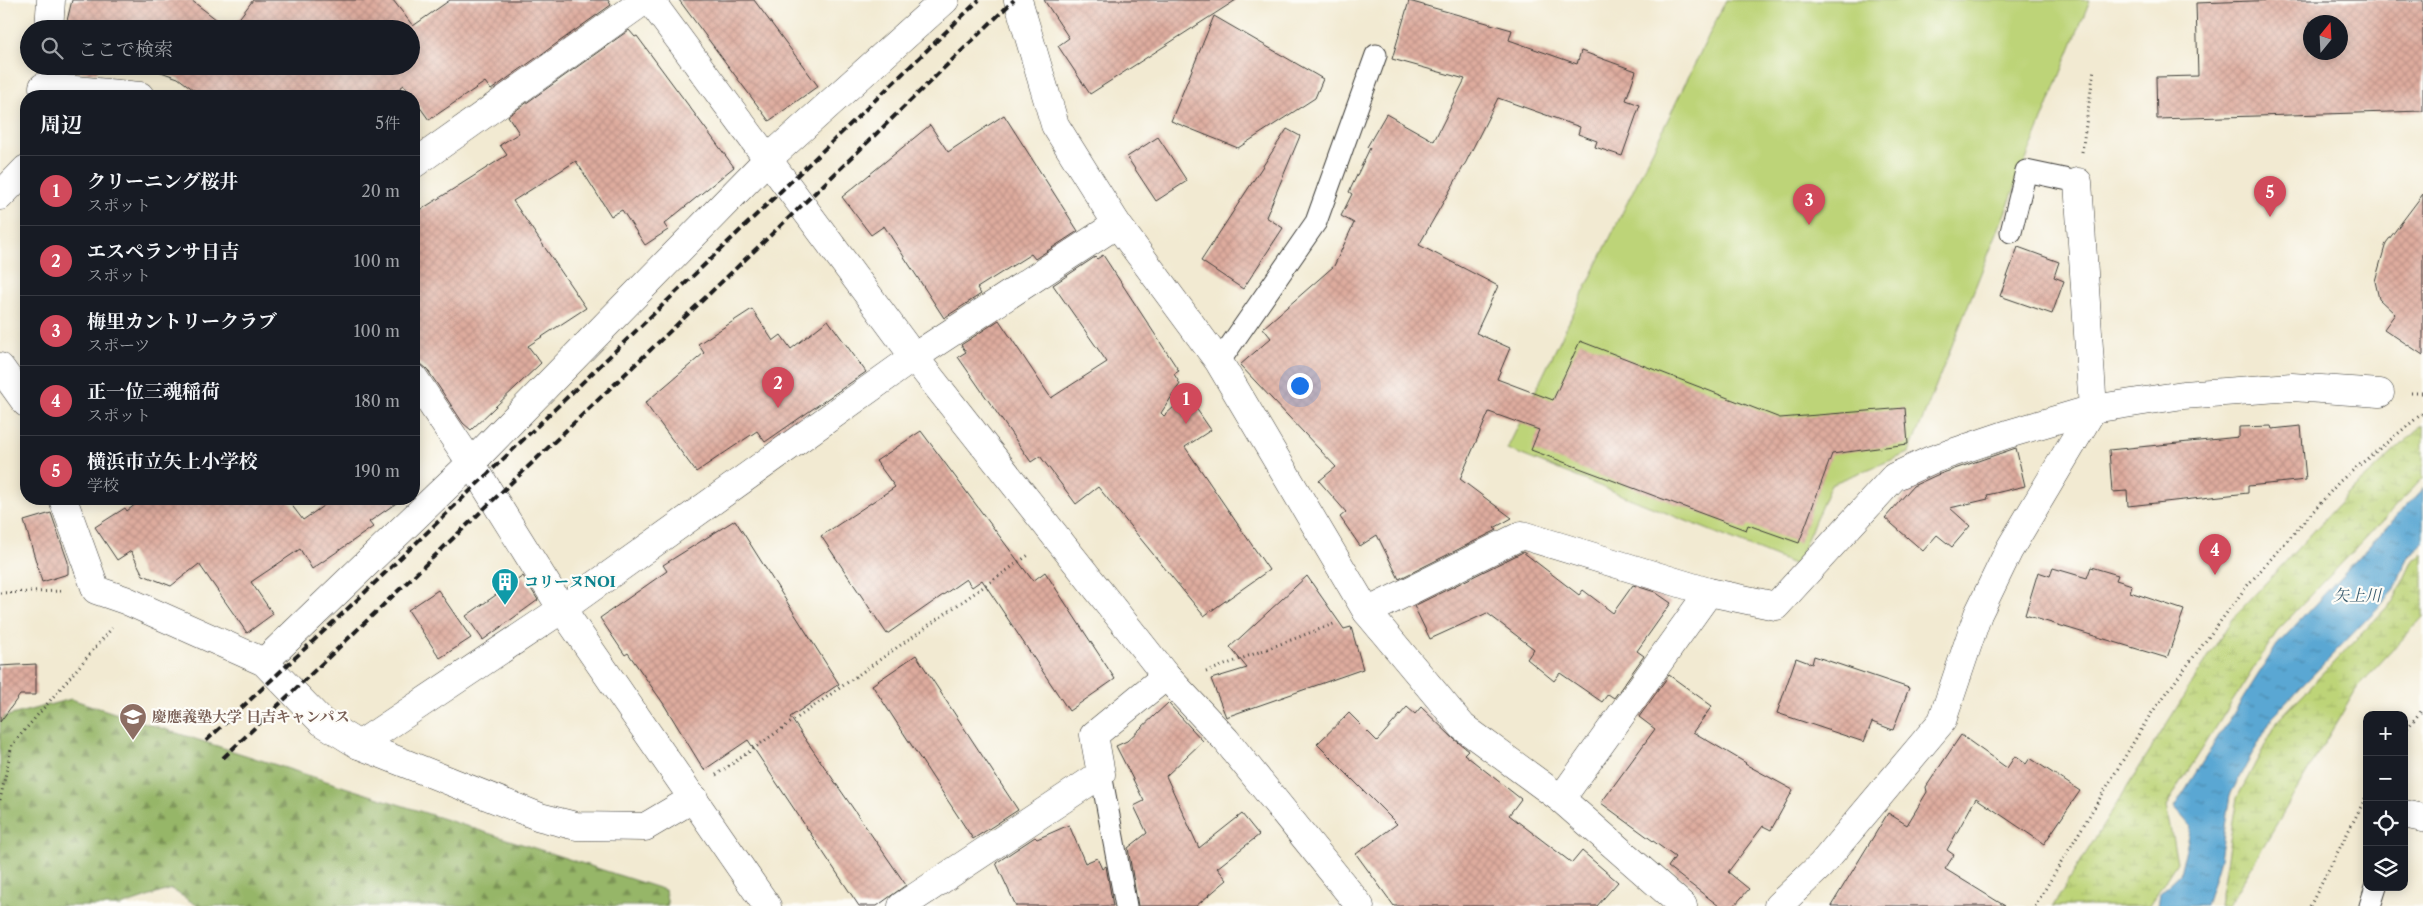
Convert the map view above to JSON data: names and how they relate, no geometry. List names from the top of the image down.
{
  "water": ["矢上川"],
  "places": {
    "building": ["コリーヌNOI"],
    "school or university": ["慶應義塾大学 日吉キャンパス"]
  },
  "north": "top",
  "page": {
    "search": "ここで検索",
    "heading": ["周辺", "5件"],
    "list": [
      {
        "mark": "1",
        "name": "クリーニング桜井",
        "note": "スポット",
        "value": "20 m"
      },
      {
        "mark": "2",
        "name": "エスペランサ日吉",
        "note": "スポット",
        "value": "100 m"
      },
      {
        "mark": "3",
        "name": "梅里カントリークラブ",
        "note": "スポーツ",
        "value": "100 m"
      },
      {
        "mark": "4",
        "name": "正一位三魂稲荷",
        "note": "スポット",
        "value": "180 m"
      },
      {
        "mark": "5",
        "name": "横浜市立矢上小学校",
        "note": "学校",
        "value": "190 m"
      }
    ],
    "pins": [
      "5",
      "3",
      "2",
      "1",
      "4"
    ],
    "map_buttons": ["+", "−"]
  }
}
